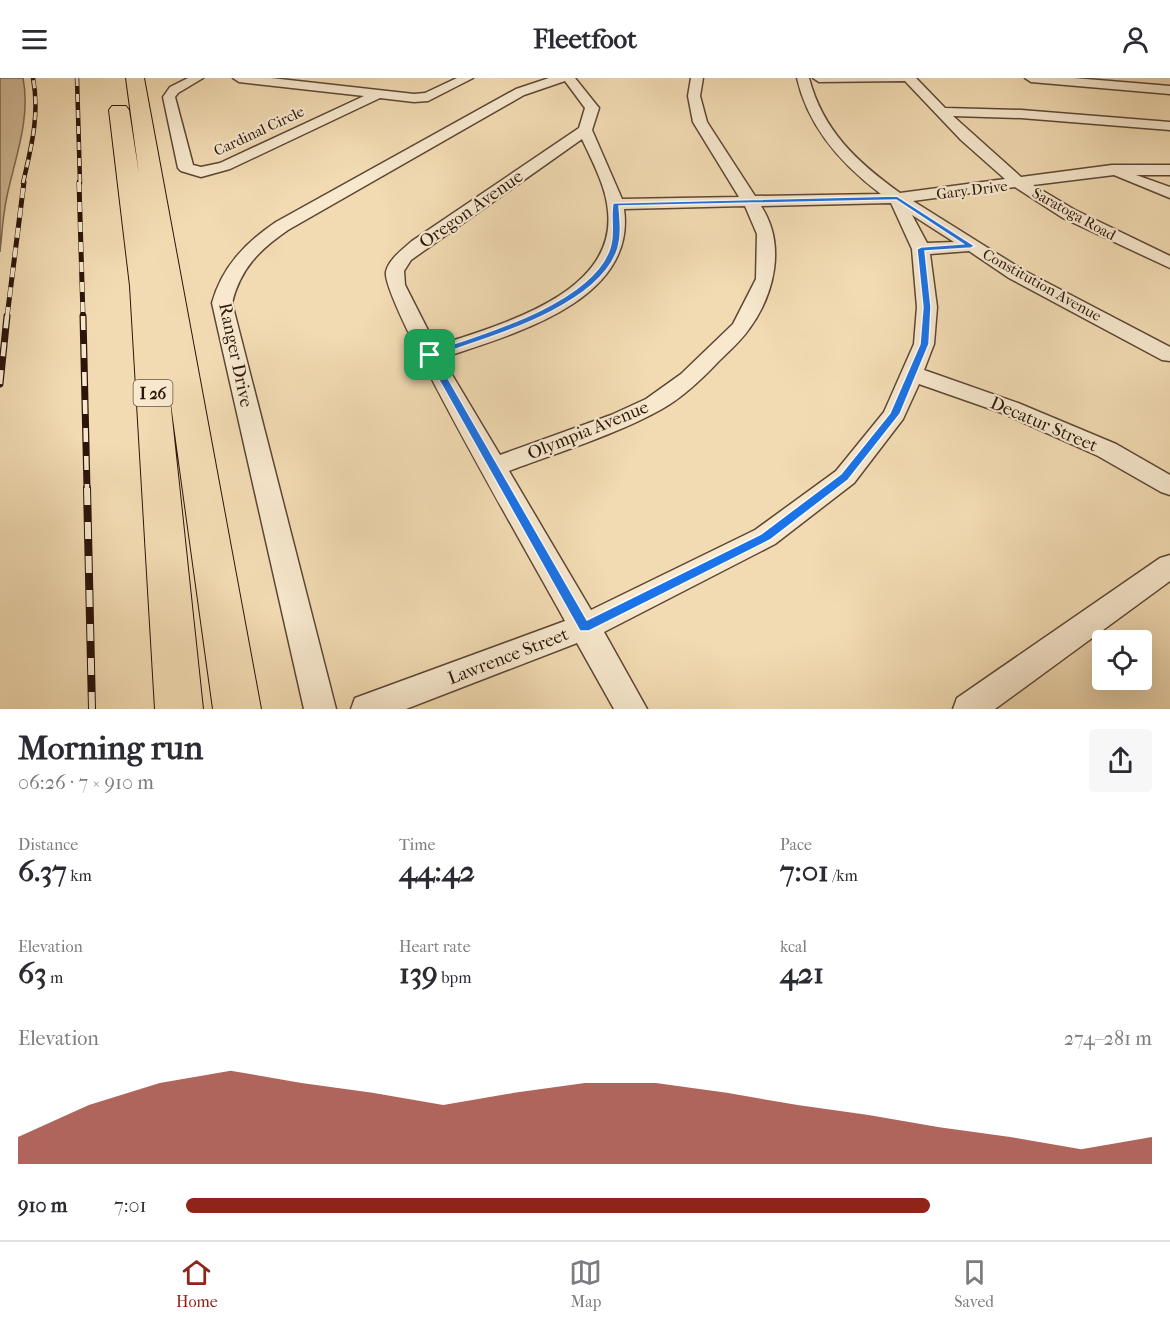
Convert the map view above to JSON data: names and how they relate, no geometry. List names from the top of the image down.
{
  "streets": {
    "highway": ["I 26"],
    "street": [
      "Cardinal Circle",
      "Gary Drive",
      "Oregon Avenue",
      "Saratoga Road",
      "Constitution Avenue",
      "Ranger Drive",
      "Decatur Street",
      "Olympia Avenue",
      "Lawrence Street"
    ]
  },
  "crossings": [
    ["Gary Drive", "Saratoga Road"],
    ["Gary Drive", "Constitution Avenue"],
    ["Gary Drive", "Olympia Avenue"],
    ["Gary Drive", "Lawrence Street"],
    ["Oregon Avenue", "Olympia Avenue"],
    ["Oregon Avenue", "Lawrence Street"],
    ["Constitution Avenue", "Lawrence Street"],
    ["Decatur Street", "Lawrence Street"]
  ],
  "page": {
    "header": "Fleetfoot",
    "heading": ["Morning run", "06:26 · 7 × 910 m"],
    "stats": [
      ["Distance", "6.37 km"],
      ["Time", "44:42"],
      ["Pace", "7:01 /km"],
      ["Elevation", "63 m"],
      ["Heart rate", "139 bpm"],
      ["kcal", "421"]
    ],
    "chart": ["Elevation", "274–281 m"],
    "list": [
      {
        "name": "910 m",
        "note": "7:01"
      }
    ],
    "tabs": ["Home", "Map", "Saved"]
  }
}
